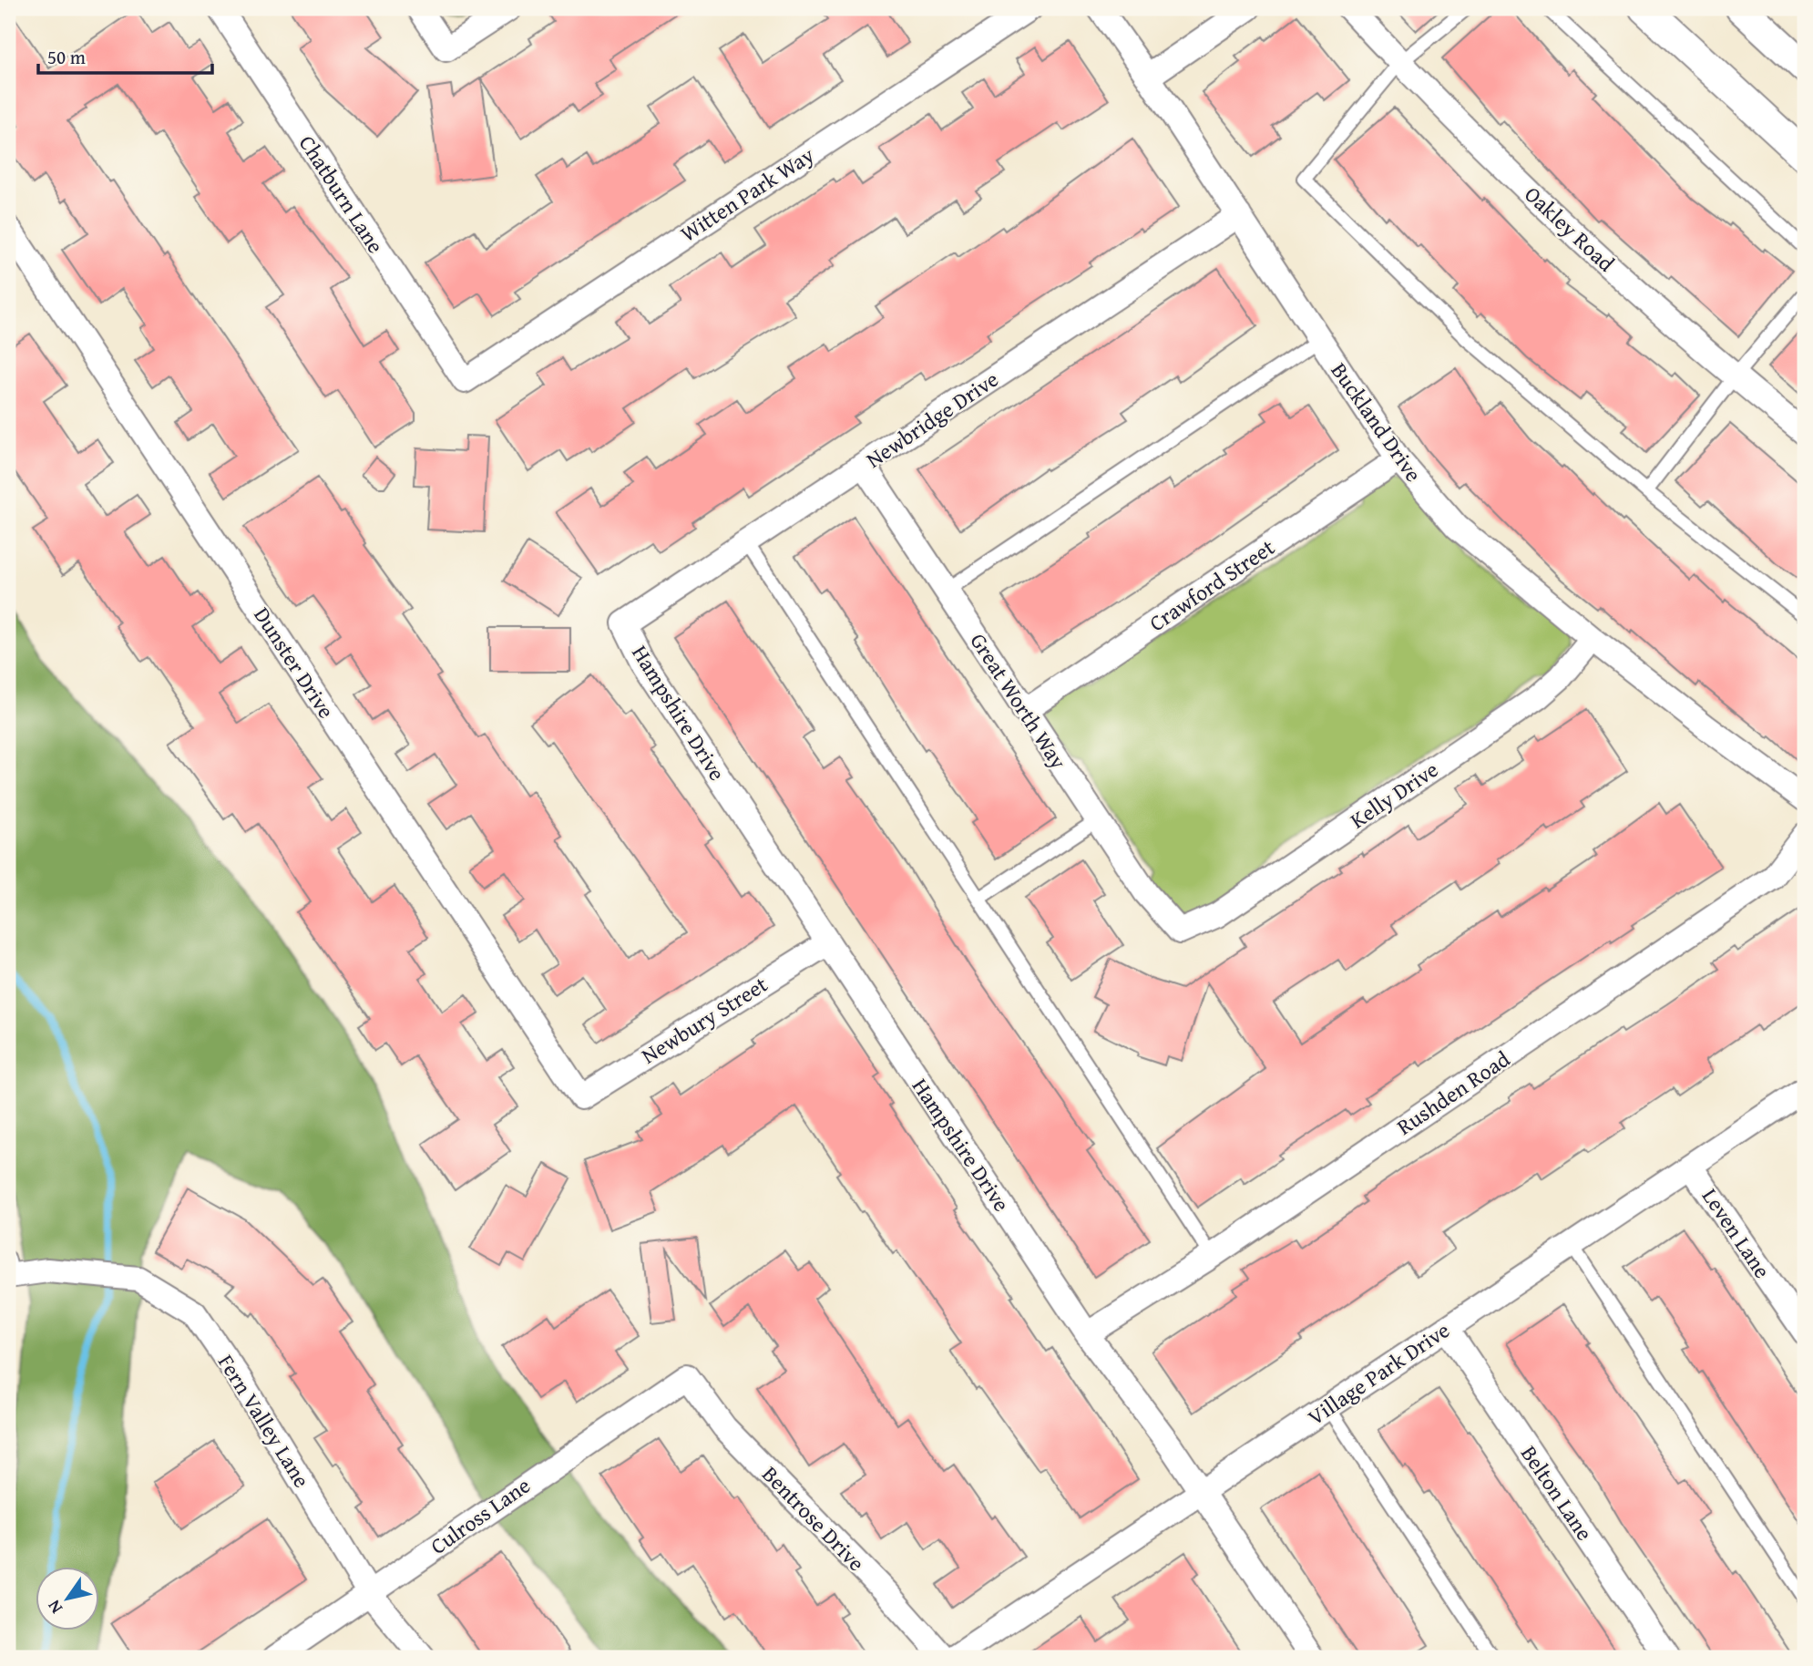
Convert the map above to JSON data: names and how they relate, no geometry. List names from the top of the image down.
{
  "streets": {
    "street": [
      "Chatburn Lane",
      "Witten Park Way",
      "Oakley Road",
      "Newbridge Drive",
      "Buckland Drive",
      "Crawford Street",
      "Dunster Drive",
      "Great Worth Way",
      "Hampshire Drive",
      "Kelly Drive",
      "Newbury Street",
      "Rushden Road",
      "Leven Lane",
      "Village Park Drive",
      "Fern Valley Lane",
      "Belton Lane",
      "Culross Lane",
      "Bentrose Drive"
    ]
  },
  "crossings": [
    ["Chatburn Lane", "Witten Park Way"],
    ["Newbridge Drive", "Buckland Drive"],
    ["Newbridge Drive", "Great Worth Way"],
    ["Newbridge Drive", "Hampshire Drive"],
    ["Buckland Drive", "Crawford Street"],
    ["Buckland Drive", "Kelly Drive"],
    ["Crawford Street", "Great Worth Way"],
    ["Dunster Drive", "Newbury Street"],
    ["Great Worth Way", "Kelly Drive"],
    ["Hampshire Drive", "Newbury Street"],
    ["Hampshire Drive", "Rushden Road"],
    ["Hampshire Drive", "Village Park Drive"],
    ["Leven Lane", "Village Park Drive"],
    ["Village Park Drive", "Belton Lane"],
    ["Fern Valley Lane", "Culross Lane"],
    ["Culross Lane", "Bentrose Drive"]
  ],
  "scale_bar": "50 m",
  "north": "bottom left"
}
